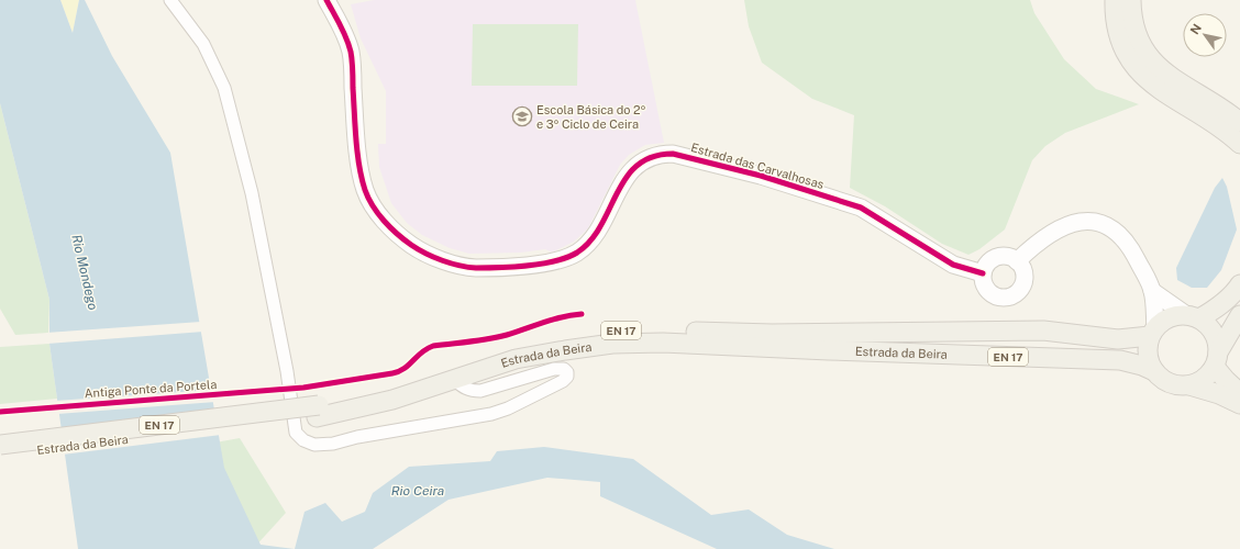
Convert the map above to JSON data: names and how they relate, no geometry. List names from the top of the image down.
{
  "streets": {
    "main road": ["EN 17", "Estrada da Beira"],
    "street": ["Estrada das Carvalhosas"],
    "cycle path": ["Antiga Ponte da Portela"]
  },
  "water": ["Rio Mondego", "Rio Ceira"],
  "places": {
    "school or university": ["Escola Básica do 2º e 3º Ciclo de Ceira"]
  },
  "north": "top left"
}
